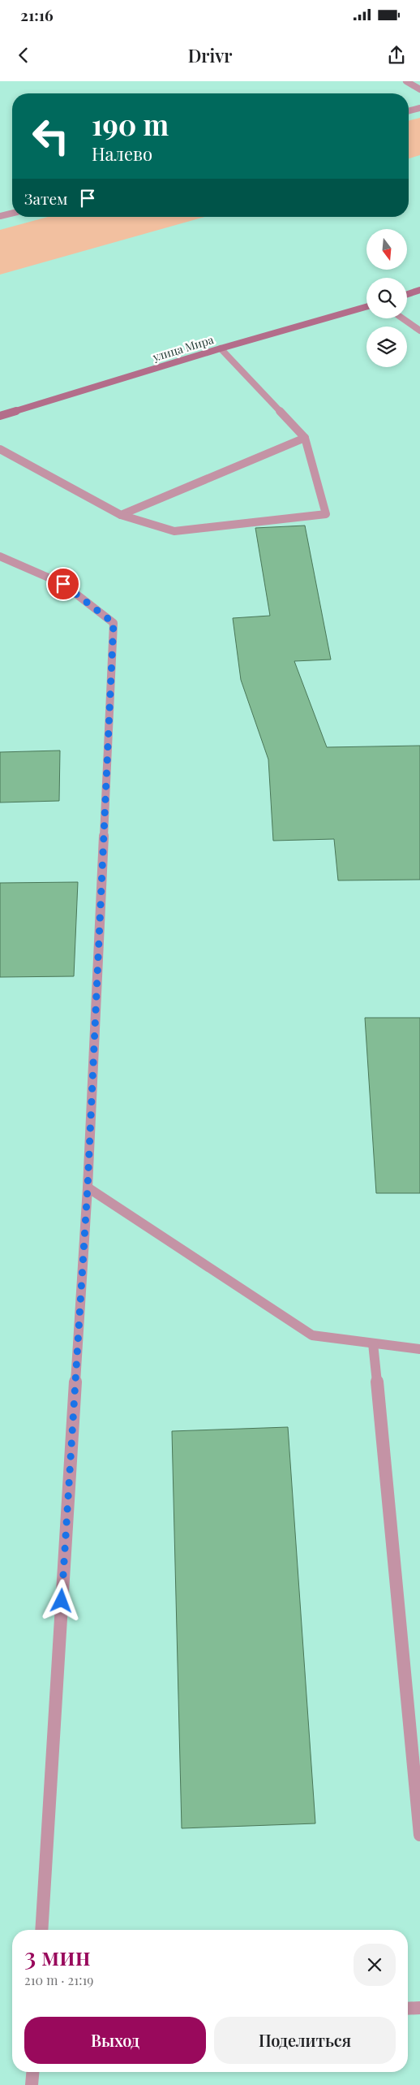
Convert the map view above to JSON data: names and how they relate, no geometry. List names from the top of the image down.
{
  "streets": {
    "main road": ["улица Мира"]
  },
  "north": "bottom",
  "page": {
    "status": "21:16",
    "header": "Drivr",
    "turn": ["190 m", "Налево"],
    "then": "Затем",
    "heading": ["3 мин", "210 m · 21:19"],
    "buttons": ["Выход", "Поделиться"]
  }
}
